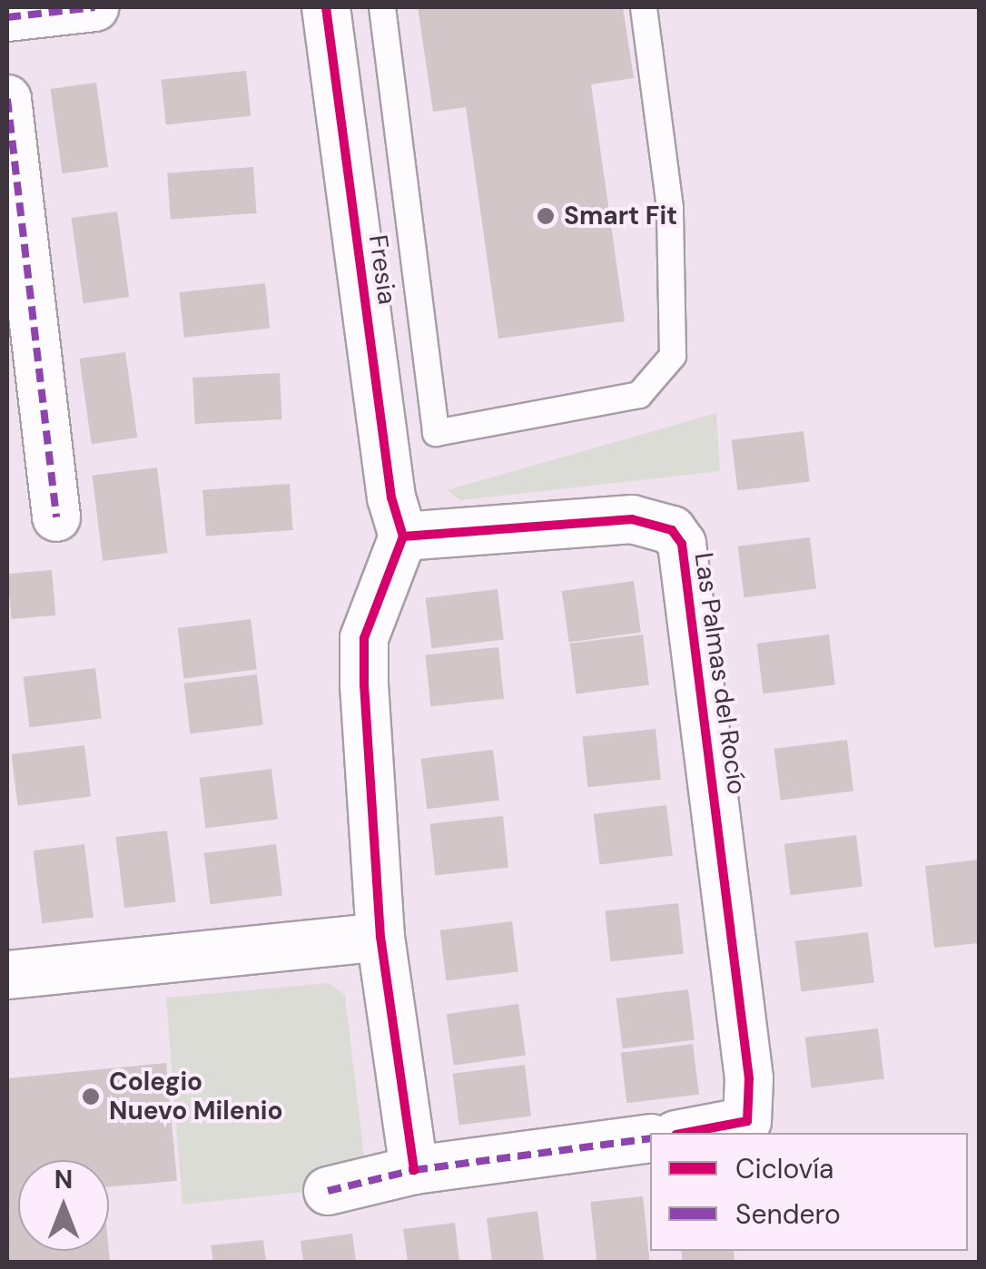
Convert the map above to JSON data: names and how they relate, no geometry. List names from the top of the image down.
{
  "streets": {
    "street": ["Fresia", "Las Palmas del Rocío"]
  },
  "crossings": [
    ["Fresia", "Las Palmas del Rocío"]
  ],
  "places": ["Smart Fit", "Colegio Nuevo Milenio"],
  "legend": ["Ciclovía", "Sendero"],
  "north": "top"
}
